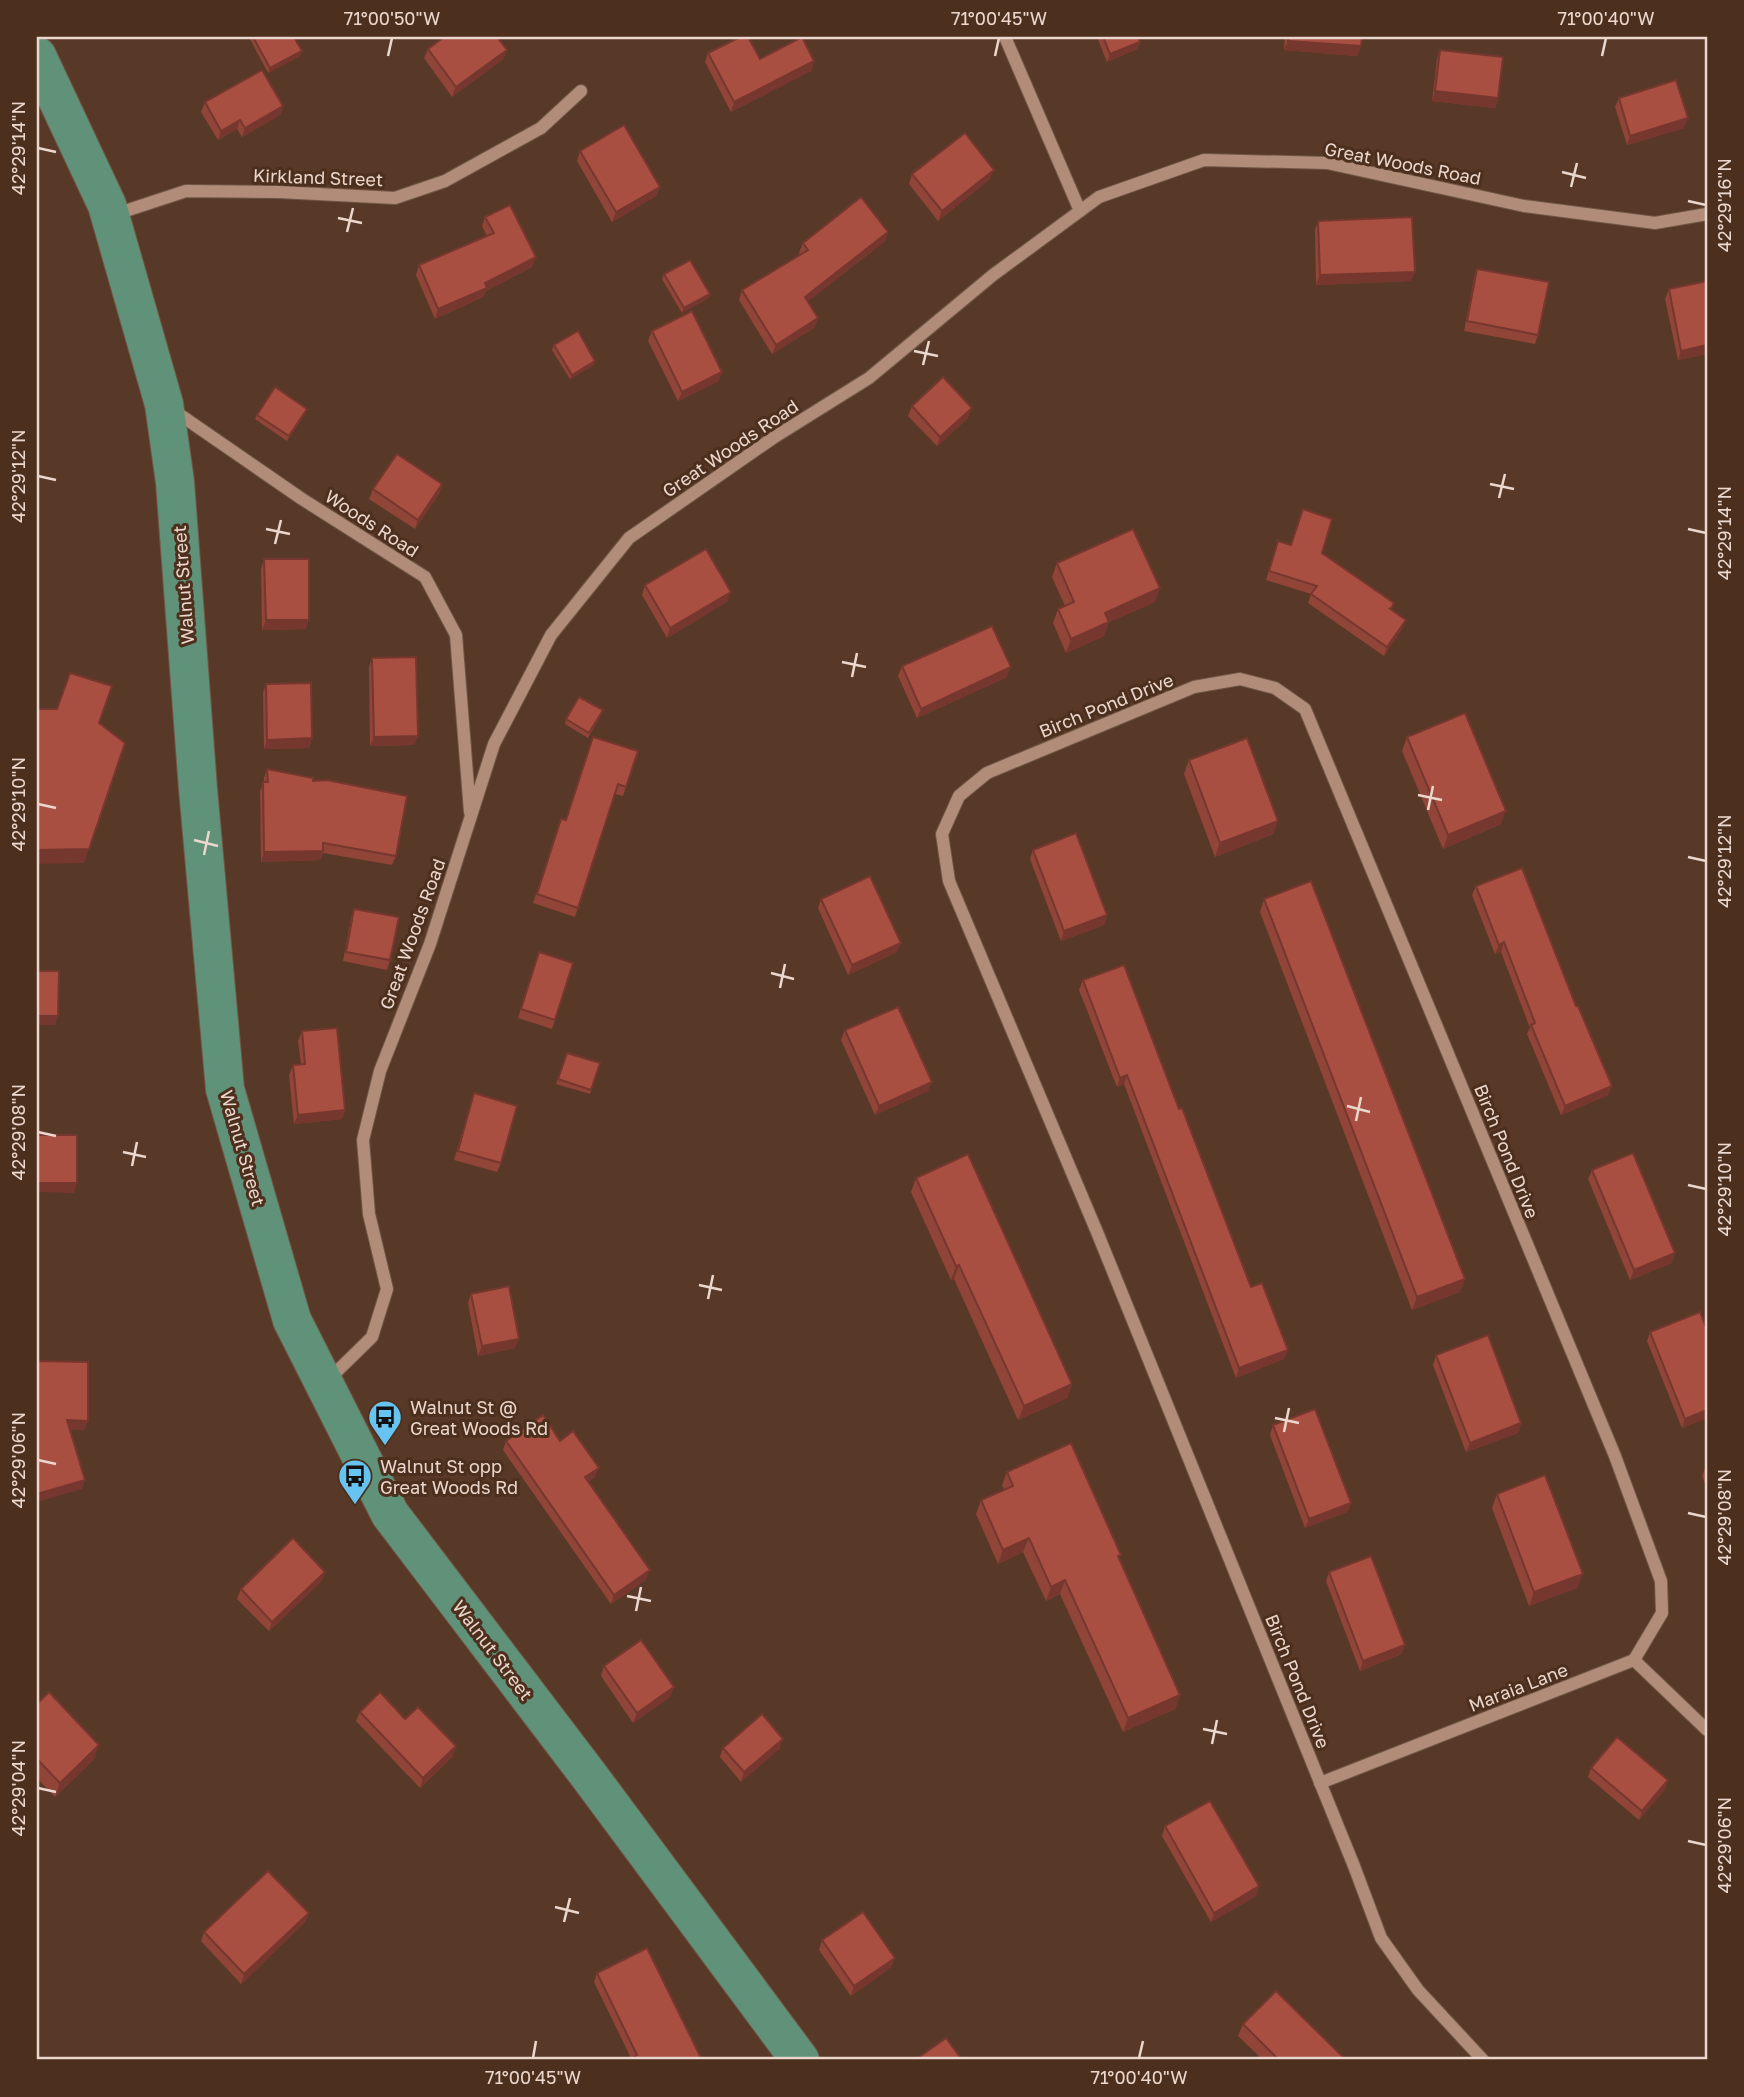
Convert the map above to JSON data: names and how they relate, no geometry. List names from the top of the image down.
{
  "streets": {
    "main road": ["Walnut Street"],
    "street": [
      "Great Woods Road",
      "Kirkland Street",
      "Woods Road",
      "Birch Pond Drive",
      "Maraia Lane"
    ]
  },
  "crossings": [
    ["Great Woods Road", "Woods Road"],
    ["Great Woods Road", "Walnut Street"],
    ["Kirkland Street", "Walnut Street"],
    ["Woods Road", "Walnut Street"],
    ["Birch Pond Drive", "Maraia Lane"]
  ],
  "places": {
    "bus stop": ["Walnut St @ Great Woods Rd", "Walnut St opp Great Woods Rd"]
  },
  "coordinates": [
    "71°00'50\"W",
    "71°00'45\"W",
    "71°00'40\"W",
    "42°29'14\"N",
    "42°29'16\"N",
    "42°29'12\"N",
    "42°29'10\"N",
    "42°29'08\"N",
    "42°29'06\"N",
    "42°29'04\"N"
  ]
}
